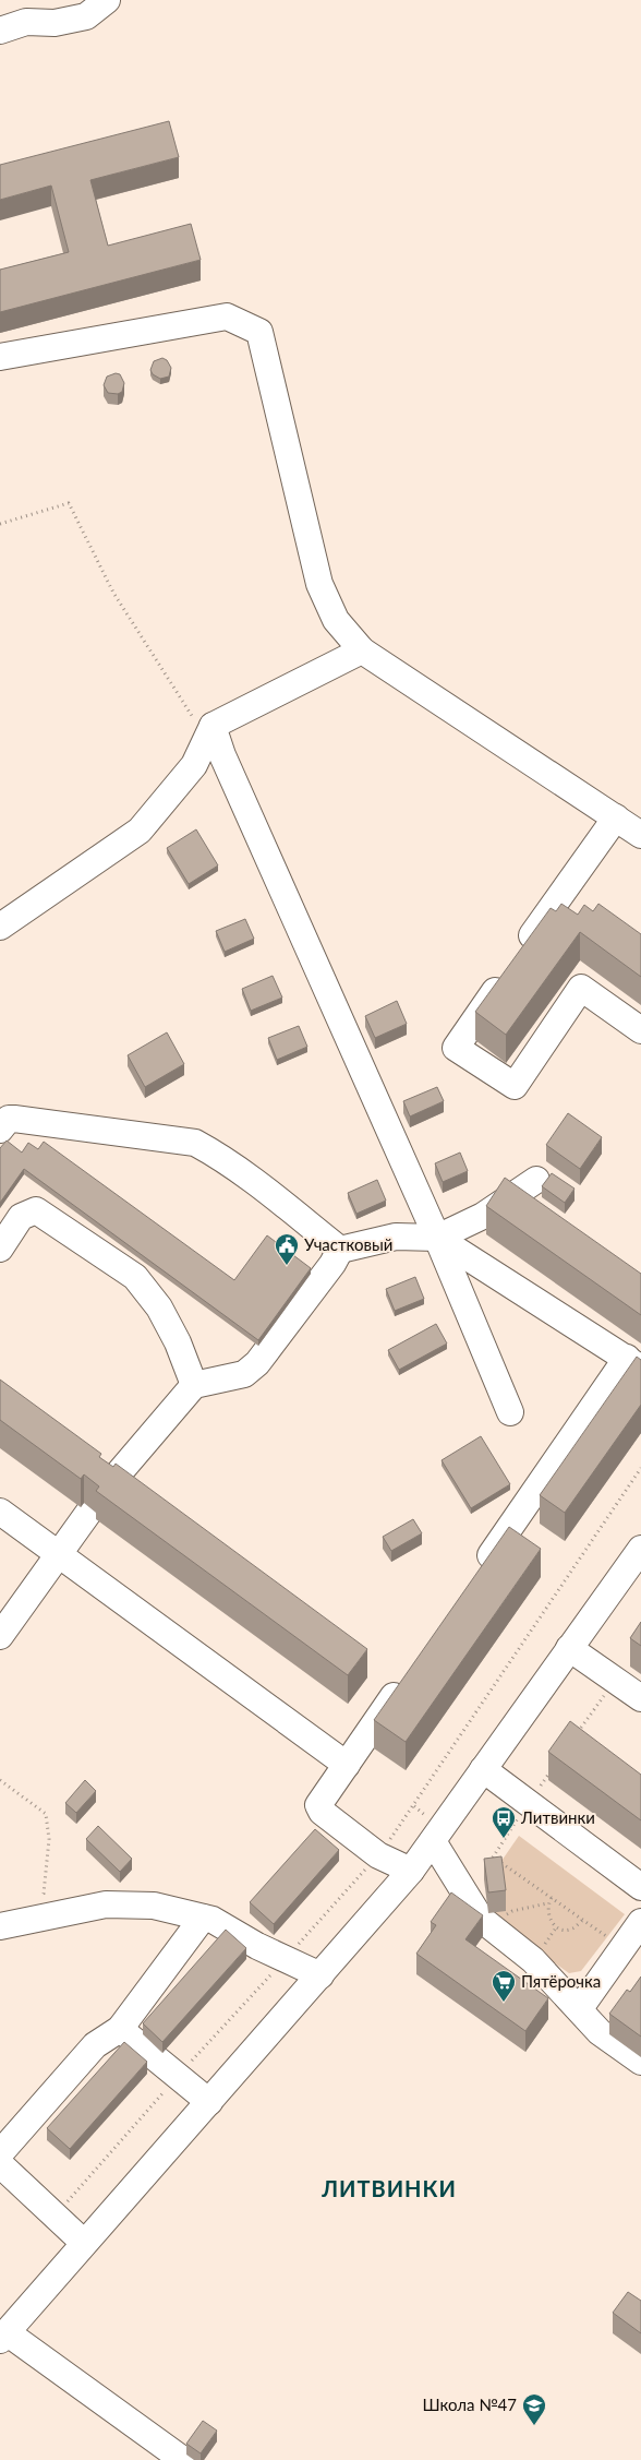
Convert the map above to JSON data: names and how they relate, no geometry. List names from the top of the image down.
{
  "districts": ["ЛИТВИНКИ"],
  "places": {
    "public building": ["Участковый"],
    "bus stop": ["Литвинки"],
    "supermarket": ["Пятёрочка"],
    "school or university": ["Школа №47"]
  }
}
